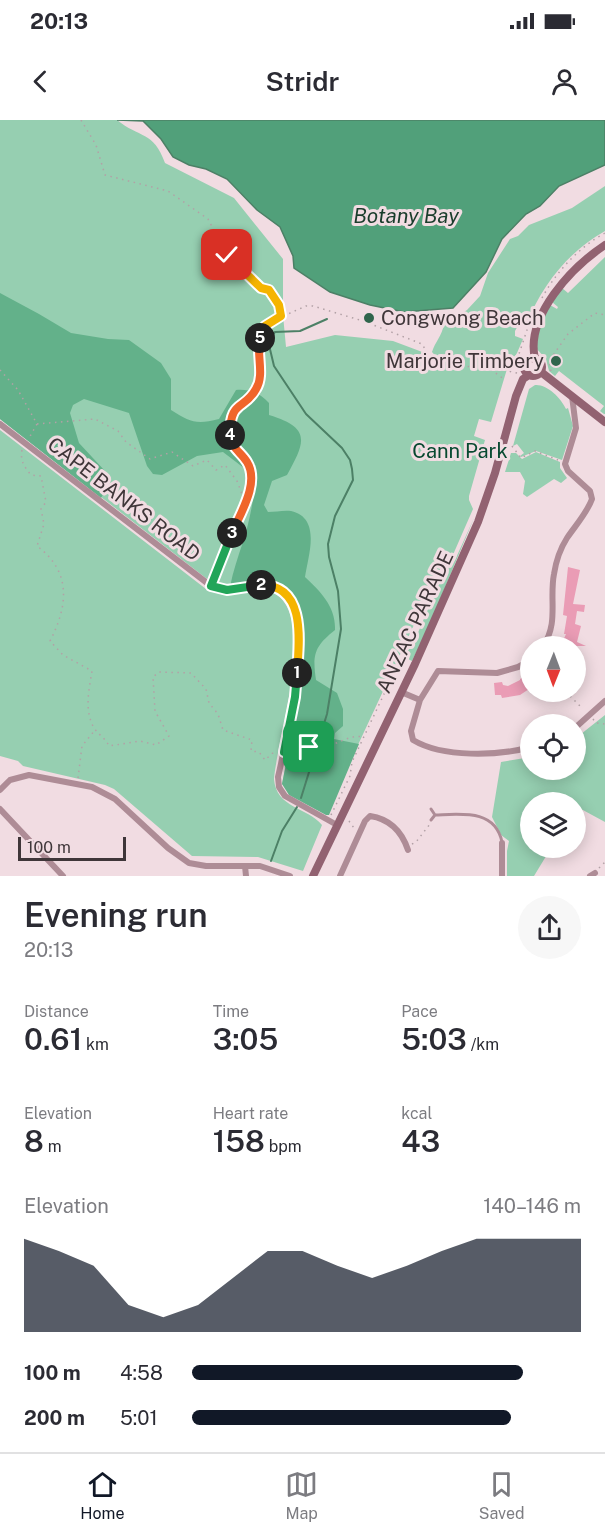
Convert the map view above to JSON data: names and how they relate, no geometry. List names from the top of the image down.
{
  "streets": {
    "main road": ["ANZAC PARADE"],
    "street": ["CAPE BANKS ROAD"]
  },
  "crossings": [
    ["CAPE BANKS ROAD", "ANZAC PARADE"]
  ],
  "water": ["Botany Bay"],
  "parks": ["Cann Park"],
  "places": ["Congwong Beach", "Marjorie Timbery"],
  "scale_bar": "100 m",
  "north": "bottom",
  "page": {
    "status": "20:13",
    "header": "Stridr",
    "pins": [
      "5",
      "4",
      "3",
      "2",
      "1"
    ],
    "scale": "100 m",
    "heading": ["Evening run", "20:13"],
    "stats": [
      ["Distance", "0.61 km"],
      ["Time", "3:05"],
      ["Pace", "5:03 /km"],
      ["Elevation", "8 m"],
      ["Heart rate", "158 bpm"],
      ["kcal", "43"]
    ],
    "chart": ["Elevation", "140–146 m"],
    "list": [
      {
        "name": "100 m",
        "note": "4:58"
      },
      {
        "name": "200 m",
        "note": "5:01"
      }
    ],
    "tabs": ["Home", "Map", "Saved"]
  }
}
